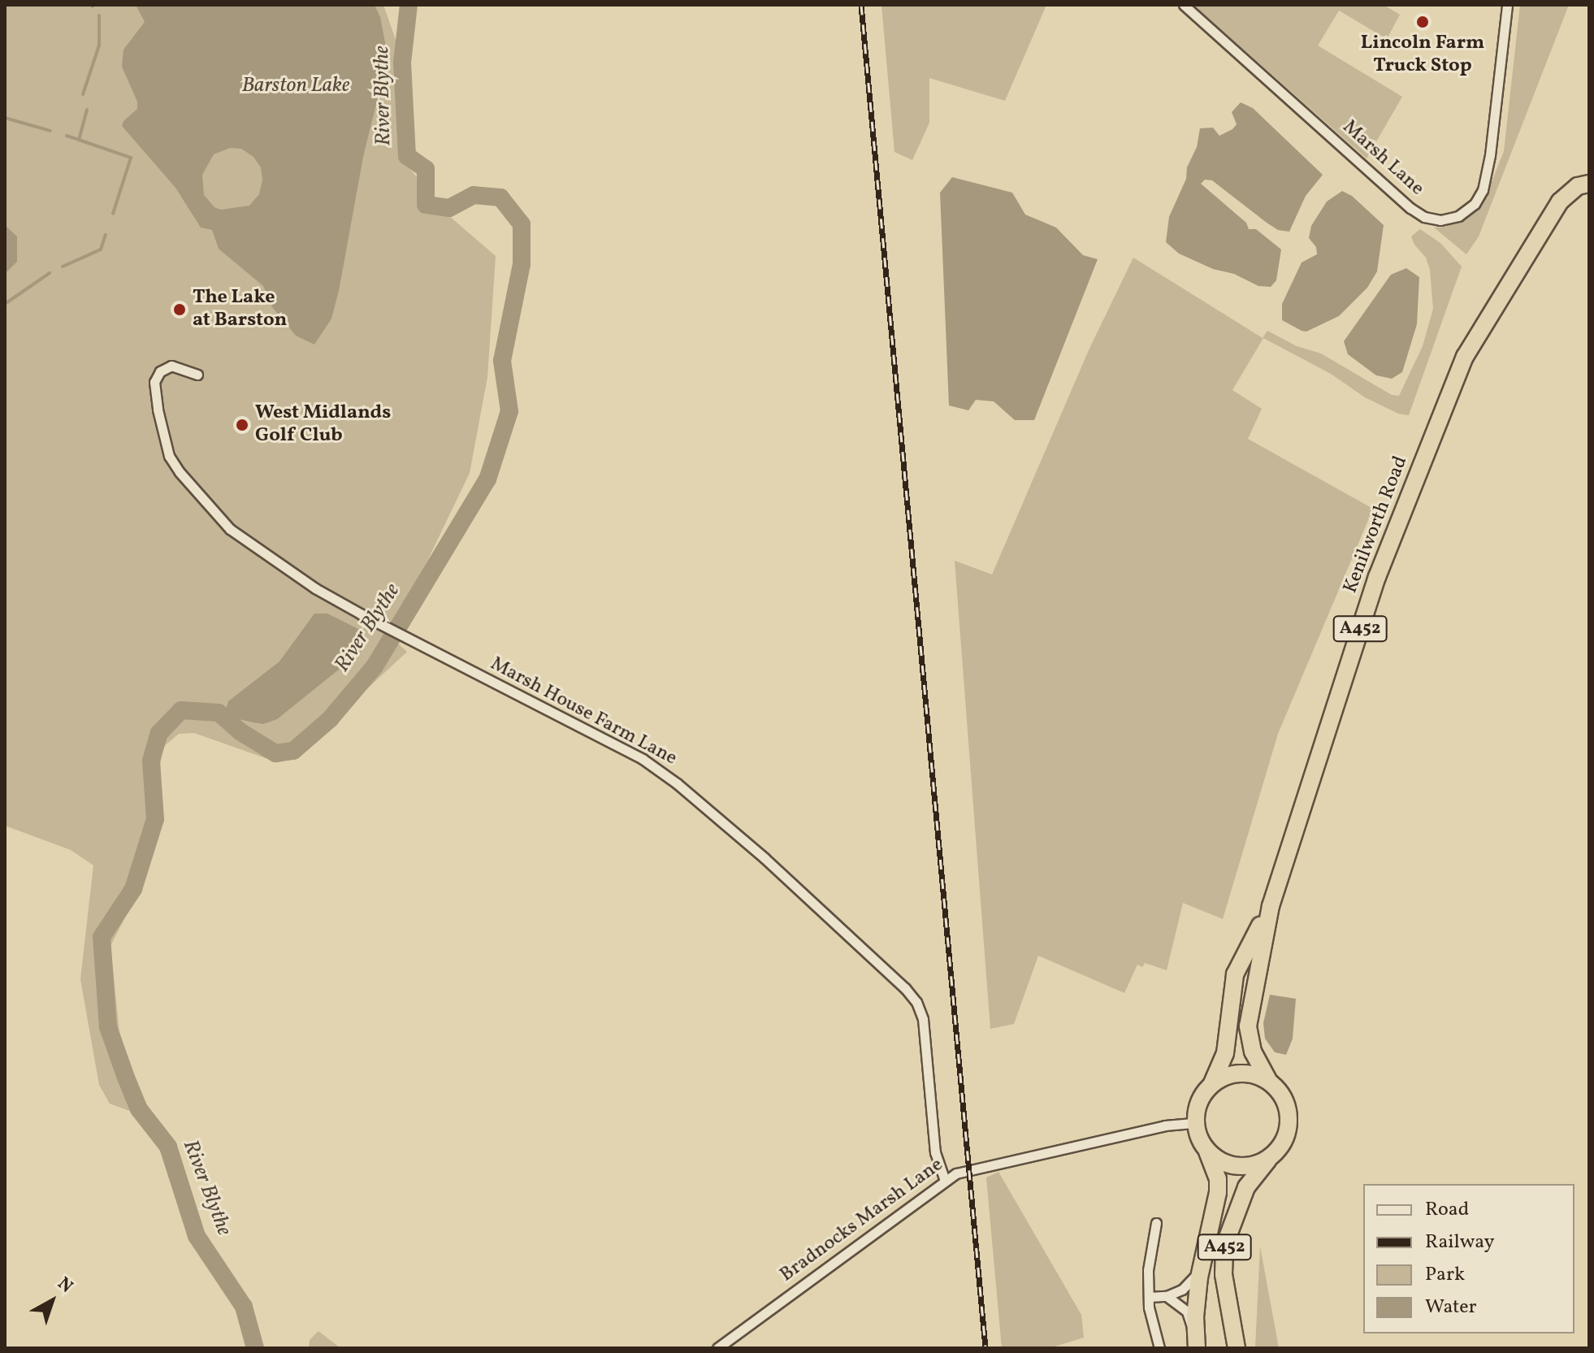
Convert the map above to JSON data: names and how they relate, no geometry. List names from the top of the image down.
{
  "streets": {
    "highway": ["Kenilworth Road", "A452"],
    "street": ["Marsh Lane", "Marsh House Farm Lane", "Bradnocks Marsh Lane"]
  },
  "crossings": [
    ["Kenilworth Road", "A452"],
    ["Kenilworth Road", "Bradnocks Marsh Lane"],
    ["A452", "Bradnocks Marsh Lane"],
    ["Marsh House Farm Lane", "Bradnocks Marsh Lane"]
  ],
  "water": ["Barston Lake", "River Blythe"],
  "places": ["Lincoln Farm Truck Stop", "The Lake at Barston", "West Midlands Golf Club"],
  "legend": [
    "Road",
    "Railway",
    "Park",
    "Water"
  ],
  "north": "top right"
}
